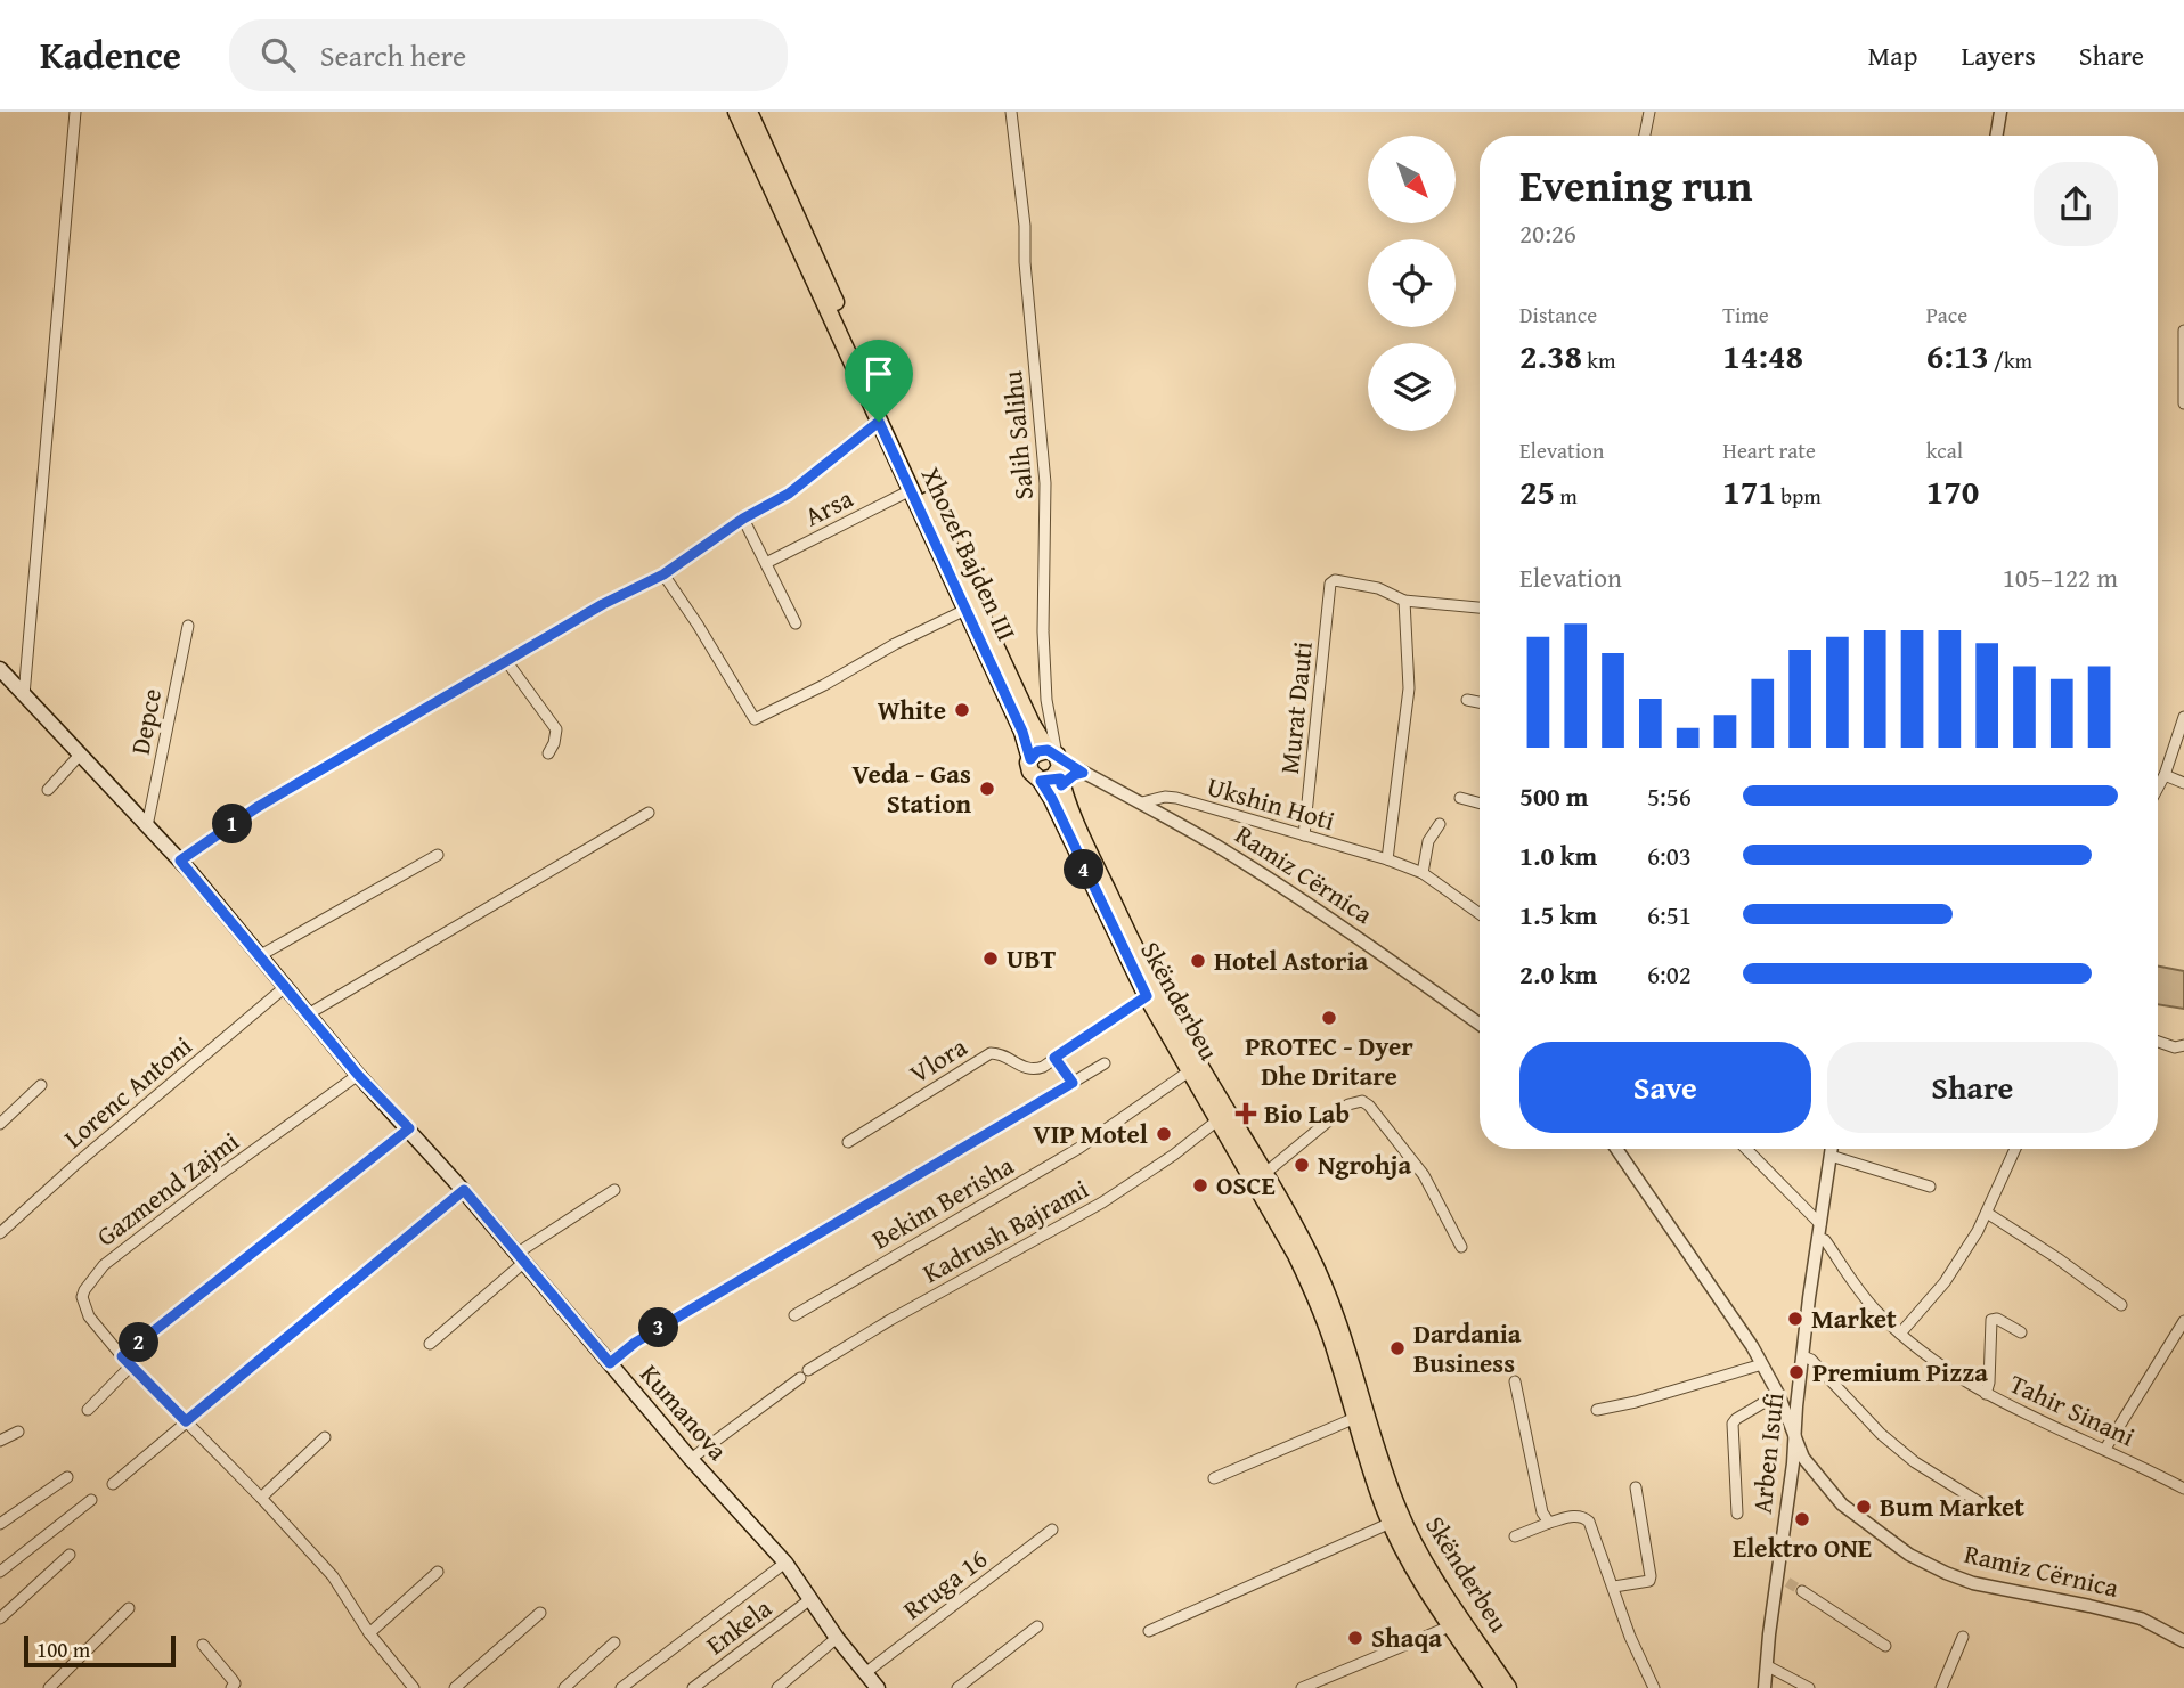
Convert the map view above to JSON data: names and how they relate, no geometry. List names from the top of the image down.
{
  "streets": {
    "main road": ["Xhozef Bajden III", "Skënderbeu", "Kumanova"],
    "street": [
      "Salih Salihu",
      "Arsa",
      "Murat Dauti",
      "Depce",
      "Ukshin Hoti",
      "Ramiz Cërnica",
      "Vlora",
      "Lorenc Antoni",
      "Gazmend Zajmi",
      "Bekim Berisha",
      "Kadrush Bajrami",
      "Tahir Sinani",
      "Arben Isufi",
      "Rruga 16",
      "Enkela"
    ]
  },
  "crossings": [
    ["Salih Salihu", "Xhozef Bajden III"],
    ["Salih Salihu", "Ramiz Cërnica"],
    ["Salih Salihu", "Skënderbeu"],
    ["Arsa", "Xhozef Bajden III"],
    ["Xhozef Bajden III", "Ramiz Cërnica"],
    ["Xhozef Bajden III", "Skënderbeu"],
    ["Murat Dauti", "Ukshin Hoti"],
    ["Depce", "Kumanova"],
    ["Ukshin Hoti", "Ramiz Cërnica"],
    ["Ramiz Cërnica", "Skënderbeu"],
    ["Ramiz Cërnica", "Arben Isufi"],
    ["Skënderbeu", "Vlora"],
    ["Skënderbeu", "Bekim Berisha"],
    ["Skënderbeu", "Kadrush Bajrami"],
    ["Lorenc Antoni", "Kumanova"],
    ["Gazmend Zajmi", "Kumanova"],
    ["Kadrush Bajrami", "Kumanova"],
    ["Tahir Sinani", "Arben Isufi"],
    ["Kumanova", "Rruga 16"],
    ["Kumanova", "Enkela"]
  ],
  "places": {
    "other": [
      "White",
      "Veda - Gas Station",
      "UBT",
      "Hotel Astoria",
      "PROTEC - Dyer Dhe Dritare",
      "VIP Motel",
      "Ngrohja",
      "OSCE",
      "Market",
      "Dardania Business",
      "Premium Pizza",
      "Bum Market",
      "Elektro ONE",
      "Shaqa"
    ],
    "health": ["Bio Lab"]
  },
  "scale_bar": "100 m",
  "north": "bottom right",
  "page": {
    "header": "Kadence",
    "search": "Search here",
    "nav": ["Map", "Layers", "Share"],
    "heading": ["Evening run", "20:26"],
    "stats": [
      ["Distance", "2.38 km"],
      ["Time", "14:48"],
      ["Pace", "6:13 /km"],
      ["Elevation", "25 m"],
      ["Heart rate", "171 bpm"],
      ["kcal", "170"]
    ],
    "chart": ["Elevation", "105–122 m"],
    "list": [
      {
        "name": "500 m",
        "note": "5:56"
      },
      {
        "name": "1.0 km",
        "note": "6:03"
      },
      {
        "name": "1.5 km",
        "note": "6:51"
      },
      {
        "name": "2.0 km",
        "note": "6:02"
      }
    ],
    "pins": [
      "1",
      "4",
      "3",
      "2"
    ],
    "buttons": ["Save", "Share"],
    "scale": "100 m"
  }
}
